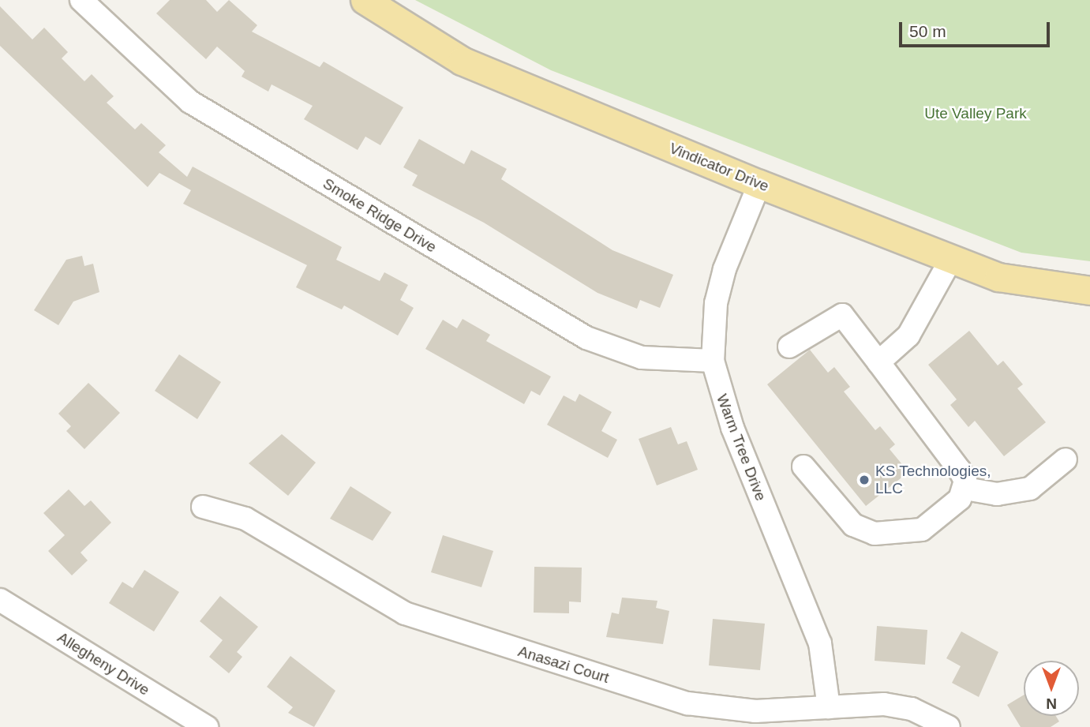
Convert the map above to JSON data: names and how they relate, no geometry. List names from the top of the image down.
{
  "streets": {
    "main road": ["Vindicator Drive"],
    "street": [
      "Smoke Ridge Drive",
      "Warm Tree Drive",
      "Allegheny Drive",
      "Anasazi Court"
    ]
  },
  "crossings": [
    ["Vindicator Drive", "Warm Tree Drive"],
    ["Smoke Ridge Drive", "Warm Tree Drive"],
    ["Warm Tree Drive", "Anasazi Court"]
  ],
  "parks": ["Ute Valley Park"],
  "places": ["KS Technologies, LLC"],
  "scale_bar": "50 m",
  "north": "bottom"
}
